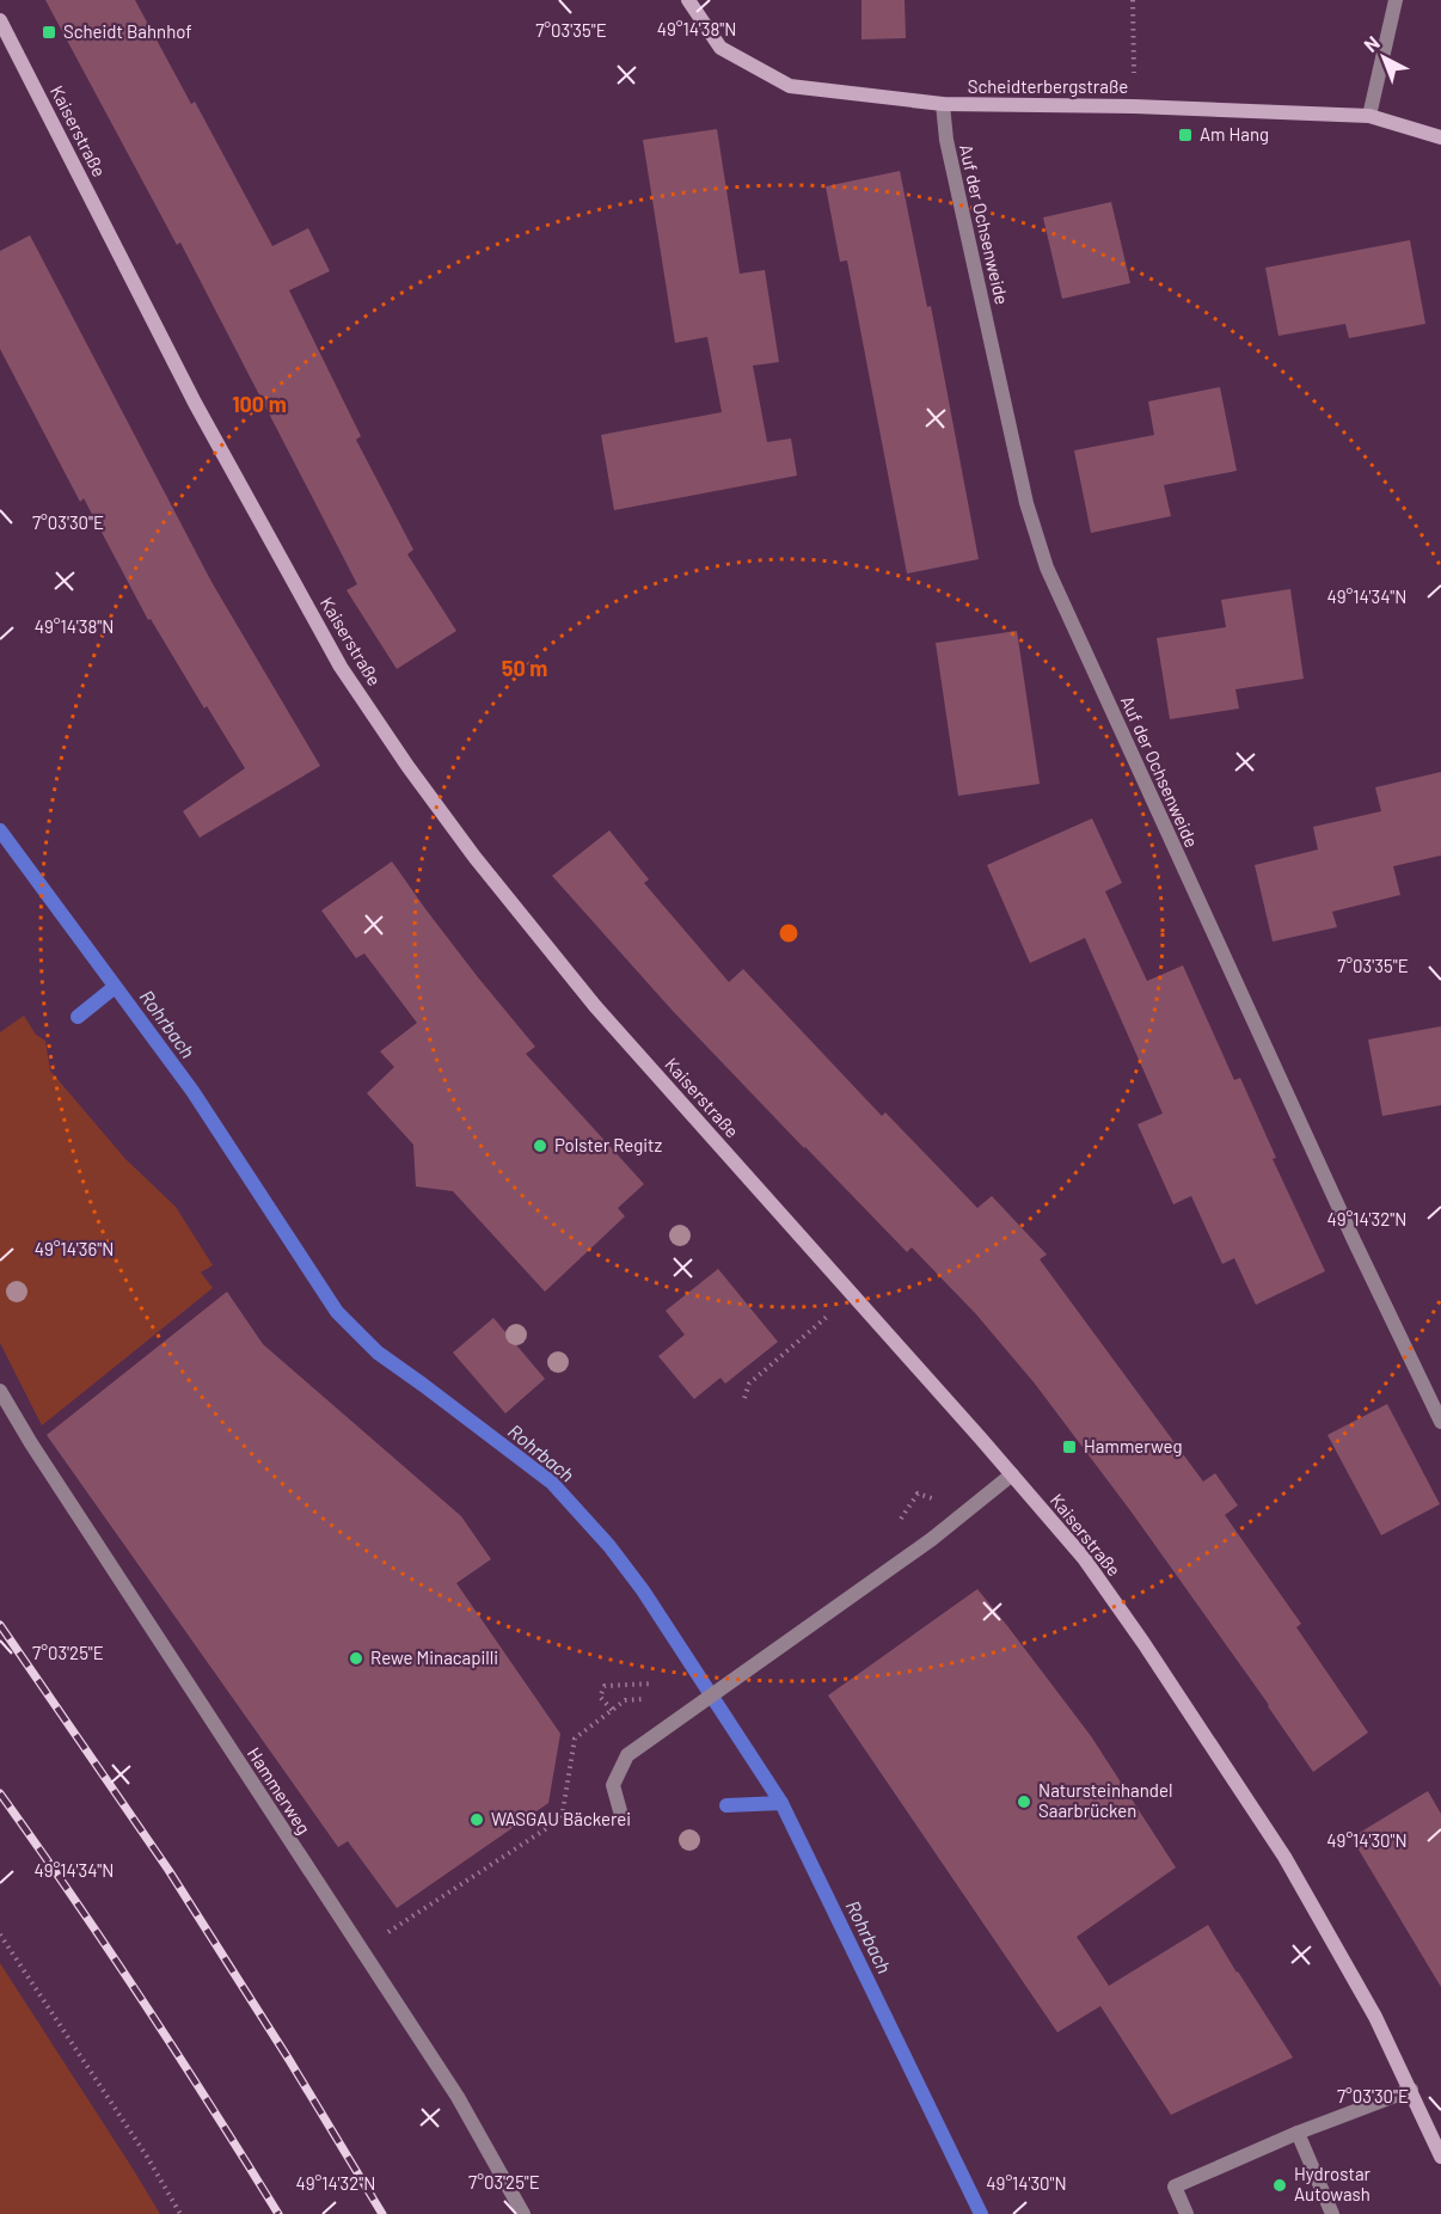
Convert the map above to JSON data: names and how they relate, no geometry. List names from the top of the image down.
{
  "streets": {
    "main road": ["Scheidterbergstraße", "Kaiserstraße"],
    "street": ["Auf der Ochsenweide", "Hammerweg"]
  },
  "crossings": [
    ["Scheidterbergstraße", "Auf der Ochsenweide"]
  ],
  "water": ["Rohrbach"],
  "places": {
    "transit": ["Scheidt Bahnhof", "Am Hang", "Hammerweg"],
    "other": [
      "Polster Regitz",
      "Rewe Minacapilli",
      "Natursteinhandel Saarbrücken",
      "WASGAU Bäckerei",
      "Hydrostar Autowash"
    ]
  },
  "north": "top left",
  "coordinates": [
    "49°14'38\"N",
    "7°03'35\"E",
    "7°03'30\"E",
    "49°14'34\"N",
    "49°14'32\"N",
    "49°14'36\"N",
    "7°03'25\"E",
    "49°14'30\"N"
  ],
  "rings": ["100 m", "50 m"]
}
